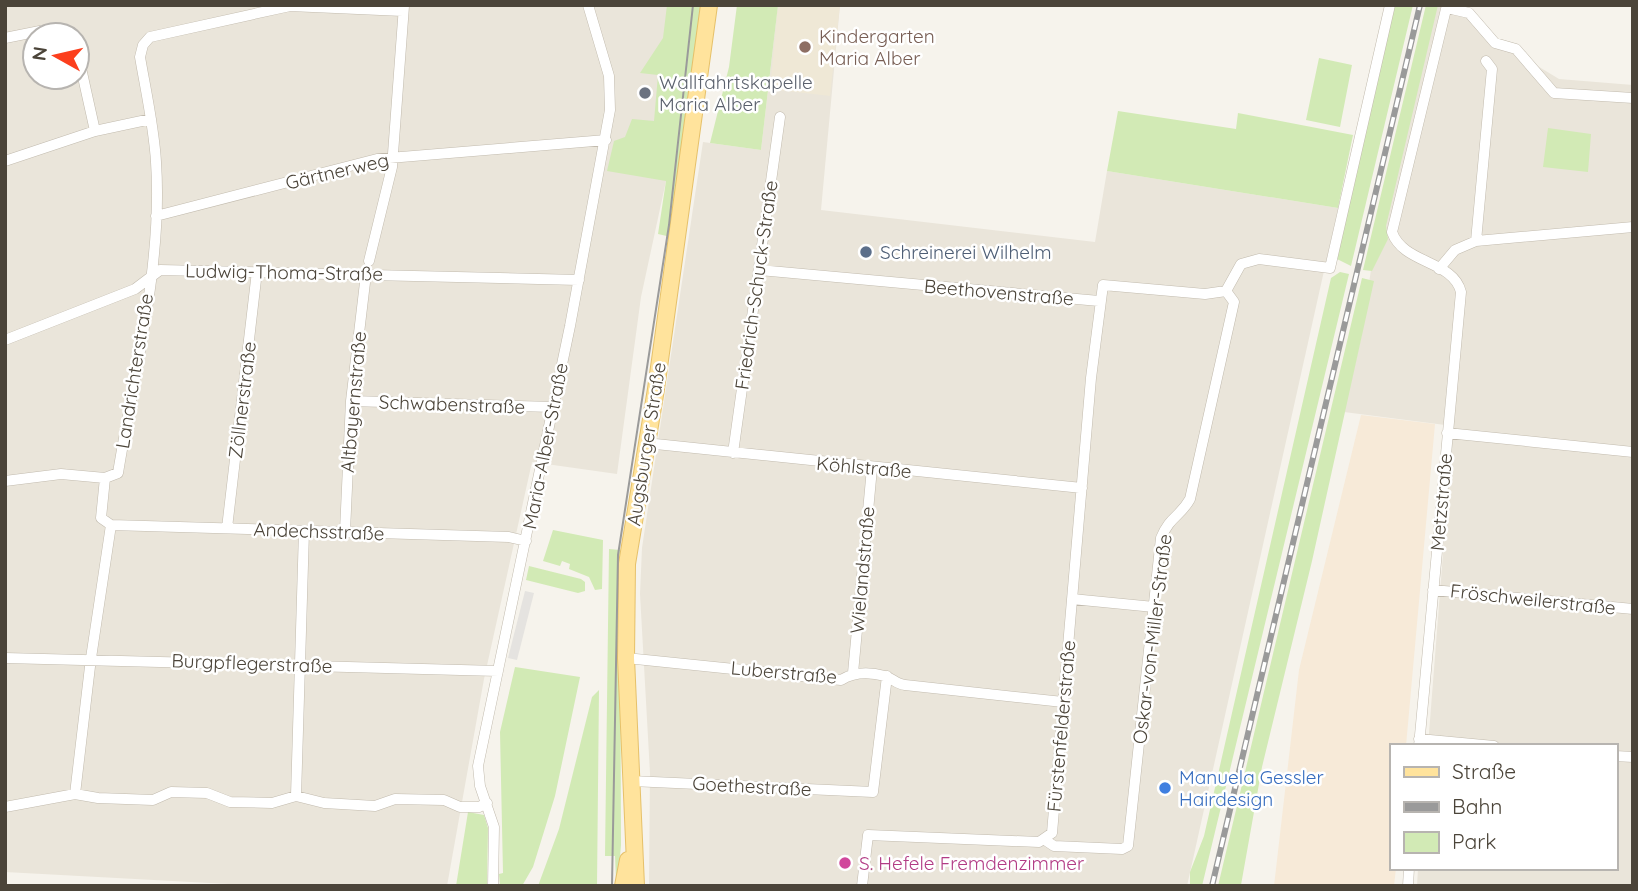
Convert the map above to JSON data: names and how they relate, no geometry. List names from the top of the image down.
{
  "streets": {
    "main road": ["Augsburger Straße"],
    "street": [
      "Gärtnerweg",
      "Ludwig-Thoma-Straße",
      "Friedrich-Schuck-Straße",
      "Beethovenstraße",
      "Landrichterstraße",
      "Zöllnerstraße",
      "Altbayernstraße",
      "Schwabenstraße",
      "Maria-Alber-Straße",
      "Köhlstraße",
      "Metzstraße",
      "Andechsstraße",
      "Wielandstraße",
      "Fröschweilerstraße",
      "Oskar-von-Miller-Straße",
      "Burgpflegerstraße",
      "Luberstraße",
      "Fürstenfelderstraße",
      "Goethestraße"
    ]
  },
  "crossings": [
    ["Gärtnerweg", "Landrichterstraße"],
    ["Gärtnerweg", "Maria-Alber-Straße"],
    ["Ludwig-Thoma-Straße", "Landrichterstraße"],
    ["Ludwig-Thoma-Straße", "Zöllnerstraße"],
    ["Ludwig-Thoma-Straße", "Altbayernstraße"],
    ["Ludwig-Thoma-Straße", "Maria-Alber-Straße"],
    ["Friedrich-Schuck-Straße", "Beethovenstraße"],
    ["Friedrich-Schuck-Straße", "Köhlstraße"],
    ["Beethovenstraße", "Oskar-von-Miller-Straße"],
    ["Beethovenstraße", "Fürstenfelderstraße"],
    ["Landrichterstraße", "Andechsstraße"],
    ["Landrichterstraße", "Burgpflegerstraße"],
    ["Zöllnerstraße", "Andechsstraße"],
    ["Altbayernstraße", "Schwabenstraße"],
    ["Altbayernstraße", "Andechsstraße"],
    ["Schwabenstraße", "Maria-Alber-Straße"],
    ["Augsburger Straße", "Köhlstraße"],
    ["Augsburger Straße", "Luberstraße"],
    ["Augsburger Straße", "Goethestraße"],
    ["Maria-Alber-Straße", "Andechsstraße"],
    ["Maria-Alber-Straße", "Burgpflegerstraße"],
    ["Köhlstraße", "Wielandstraße"],
    ["Köhlstraße", "Fürstenfelderstraße"],
    ["Metzstraße", "Fröschweilerstraße"],
    ["Wielandstraße", "Luberstraße"],
    ["Oskar-von-Miller-Straße", "Fürstenfelderstraße"],
    ["Luberstraße", "Fürstenfelderstraße"],
    ["Luberstraße", "Goethestraße"]
  ],
  "places": [
    "Kindergarten Maria Alber",
    "Wallfahrtskapelle Maria Alber",
    "Schreinerei Wilhelm",
    "Manuela Gessler Hairdesign",
    "S. Hefele Fremdenzimmer"
  ],
  "legend": ["Straße", "Bahn", "Park"],
  "north": "left"
}
